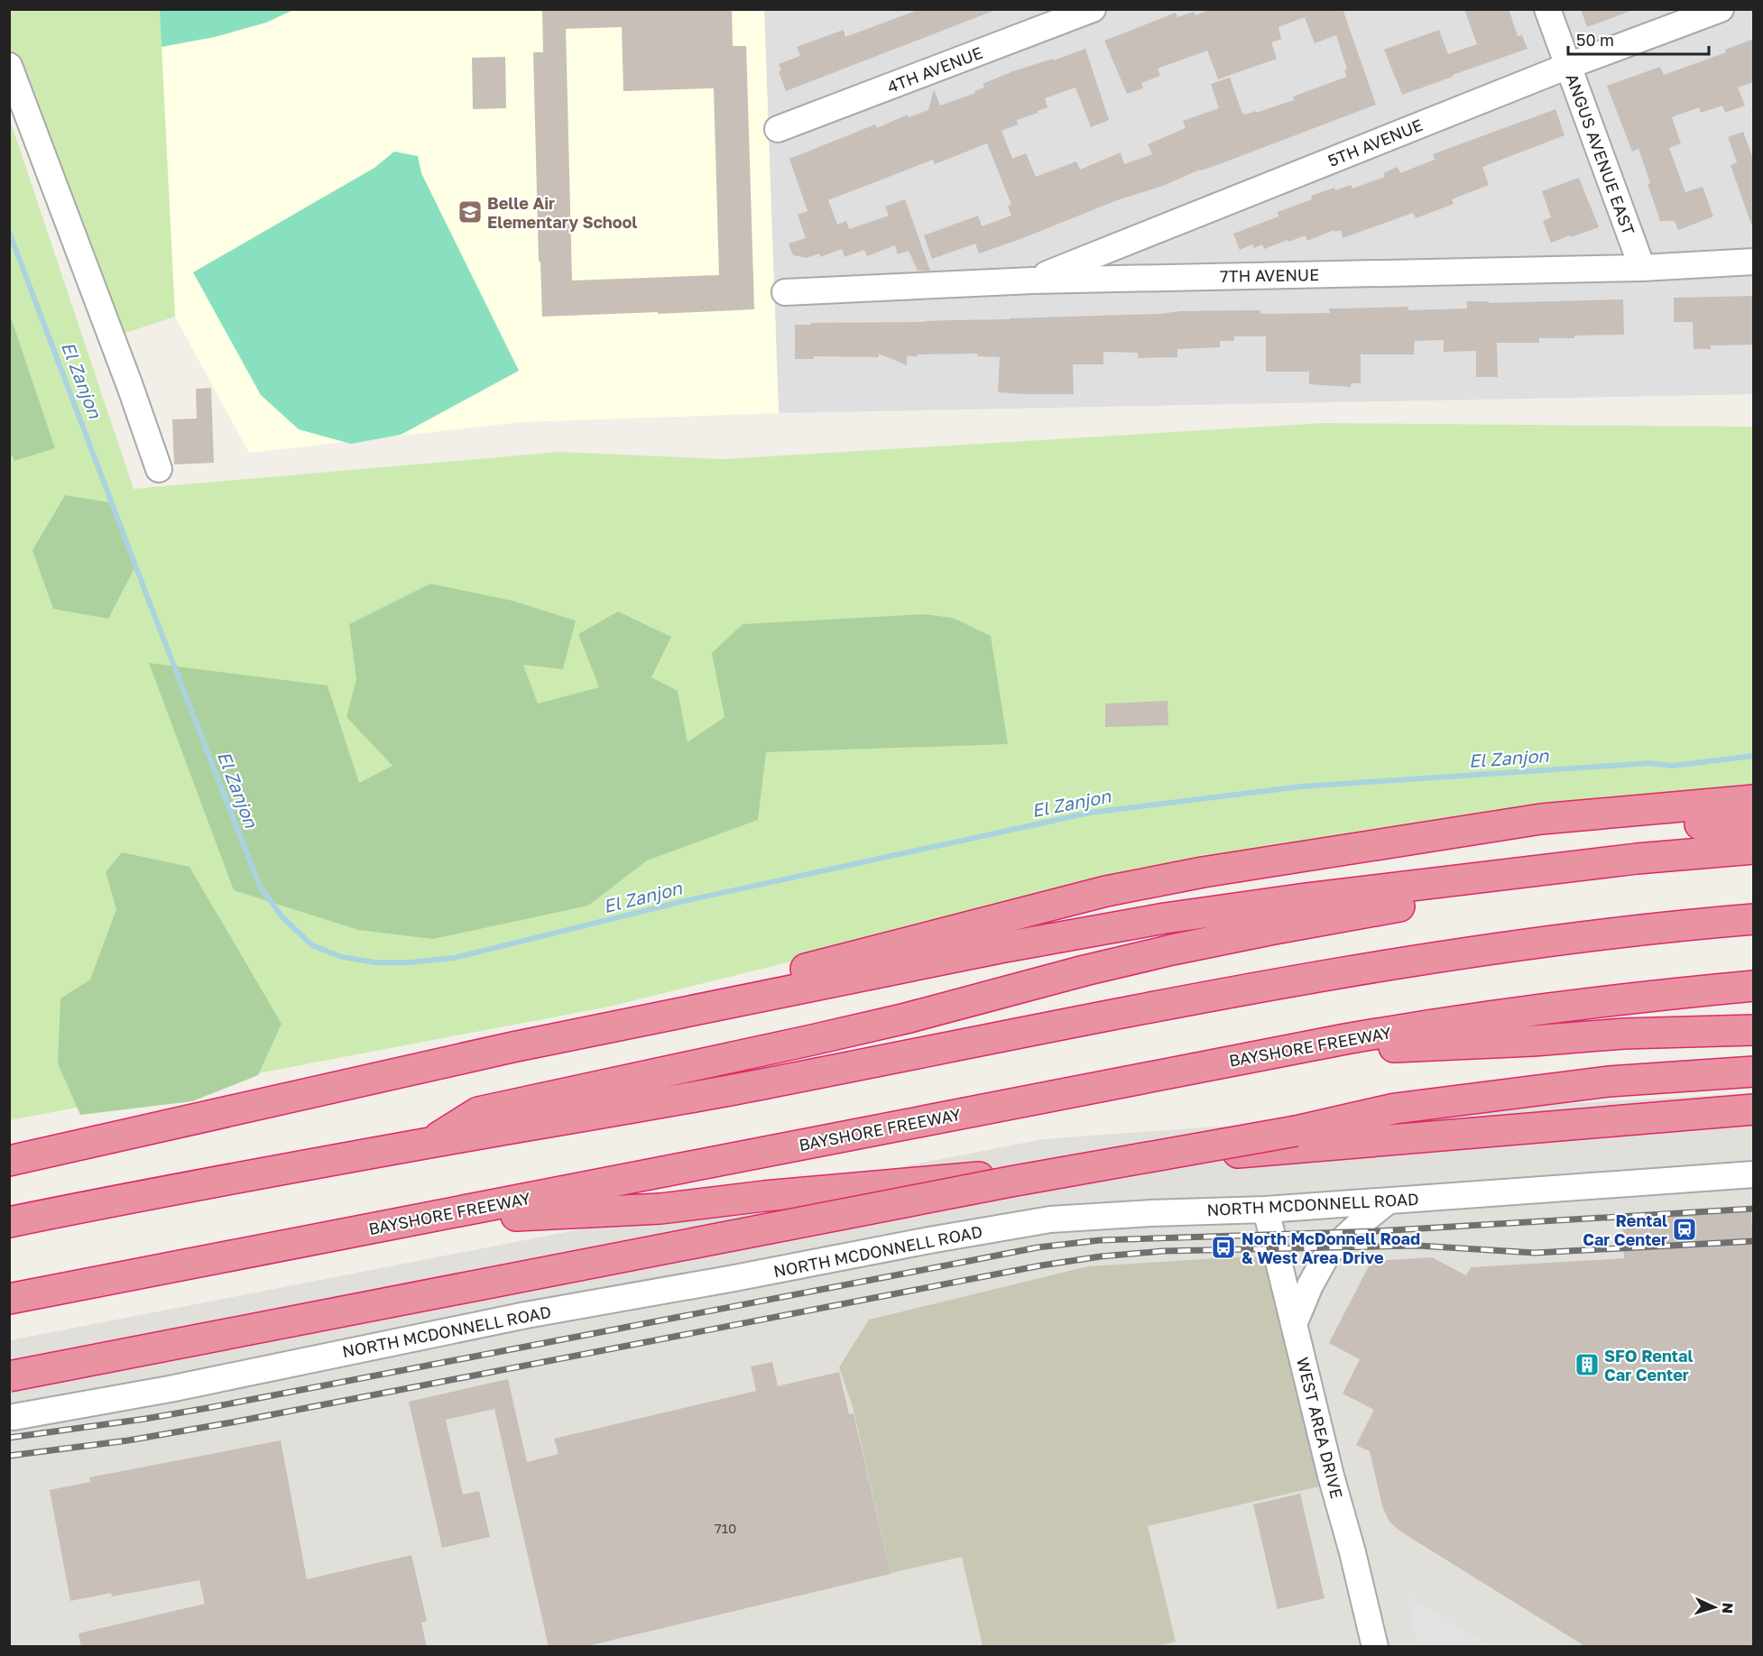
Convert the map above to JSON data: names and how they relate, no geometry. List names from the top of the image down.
{
  "streets": {
    "highway": ["BAYSHORE FREEWAY"],
    "street": [
      "4TH AVENUE",
      "5TH AVENUE",
      "ANGUS AVENUE EAST",
      "7TH AVENUE",
      "NORTH MCDONNELL ROAD",
      "WEST AREA DRIVE"
    ]
  },
  "crossings": [
    ["5TH AVENUE", "ANGUS AVENUE EAST"],
    ["5TH AVENUE", "7TH AVENUE"],
    ["ANGUS AVENUE EAST", "7TH AVENUE"],
    ["NORTH MCDONNELL ROAD", "WEST AREA DRIVE"]
  ],
  "water": ["El Zanjon"],
  "places": {
    "school or university": ["Belle Air Elementary School"],
    "station": ["Rental Car Center"],
    "bus stop": ["North McDonnell Road & West Area Drive"],
    "building": ["SFO Rental Car Center"]
  },
  "house_numbers": ["710"],
  "scale_bar": "50 m",
  "north": "right"
}
